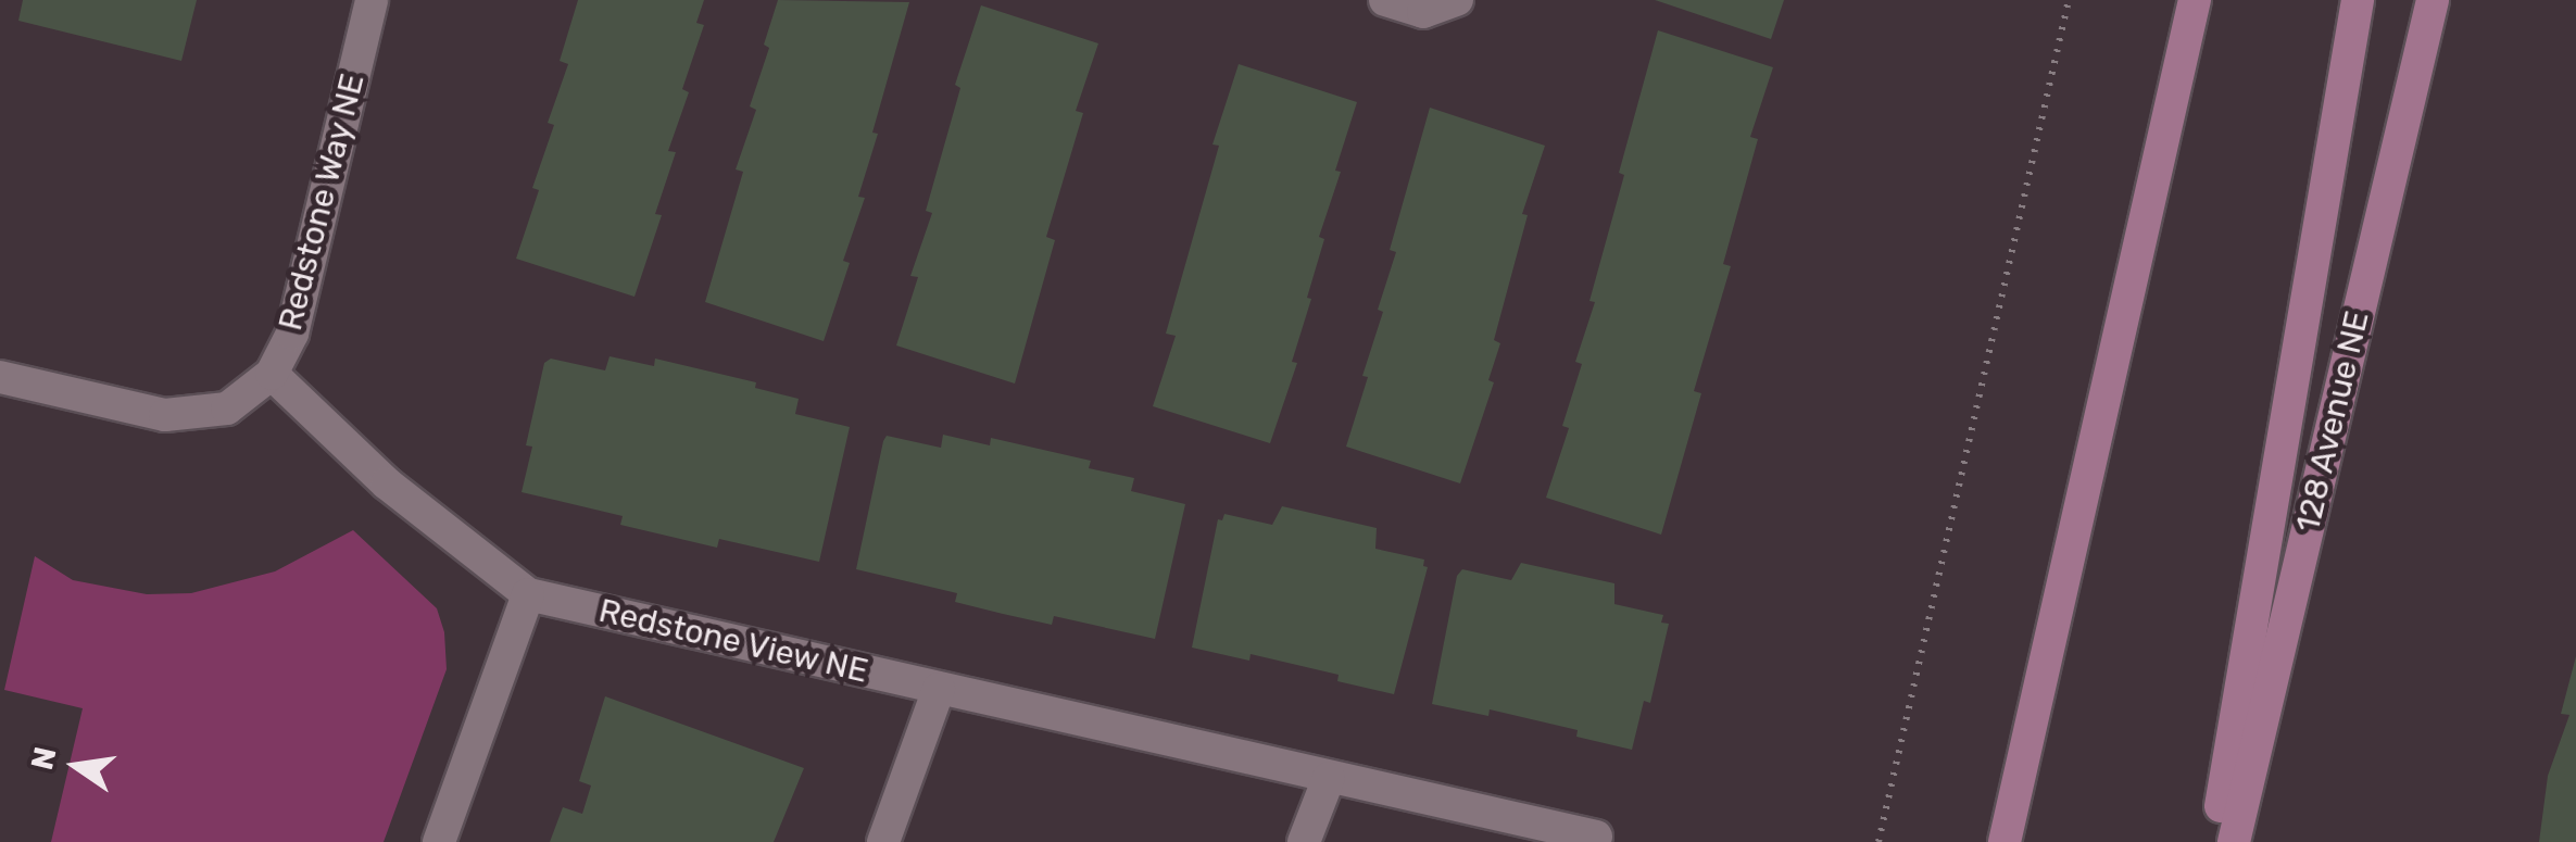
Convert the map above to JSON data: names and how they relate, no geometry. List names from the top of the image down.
{
  "streets": {
    "main road": ["128 Avenue NE"],
    "street": ["Redstone Way NE", "Redstone View NE"]
  },
  "crossings": [
    ["Redstone Way NE", "Redstone View NE"]
  ],
  "north": "left"
}
